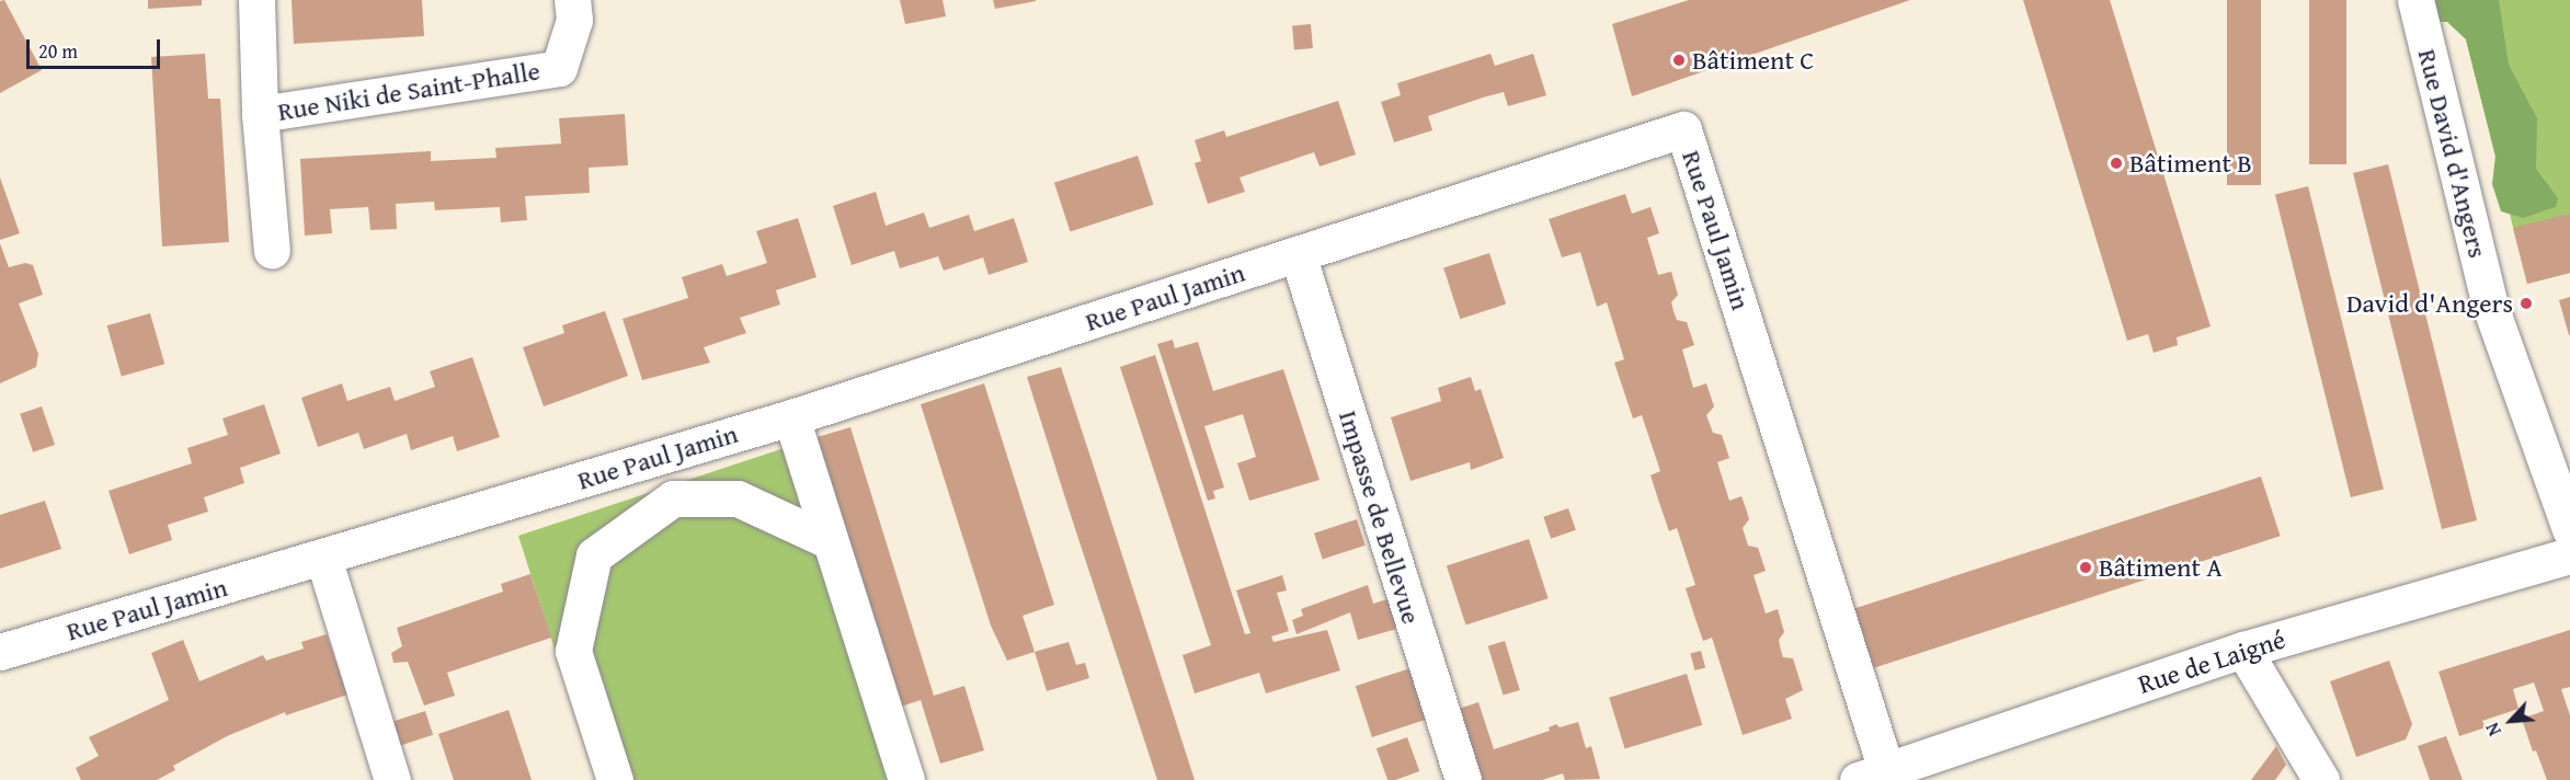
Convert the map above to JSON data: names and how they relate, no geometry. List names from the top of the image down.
{
  "streets": {
    "street": [
      "Rue Niki de Saint-Phalle",
      "Rue David d'Angers",
      "Rue Paul Jamin",
      "Impasse de Bellevue",
      "Rue de Laigné"
    ]
  },
  "crossings": [
    ["Rue Paul Jamin", "Impasse de Bellevue"],
    ["Rue Paul Jamin", "Rue de Laigné"]
  ],
  "places": [
    "Bâtiment C",
    "Bâtiment B",
    "David d'Angers",
    "Bâtiment A"
  ],
  "scale_bar": "20 m",
  "north": "bottom left"
}
